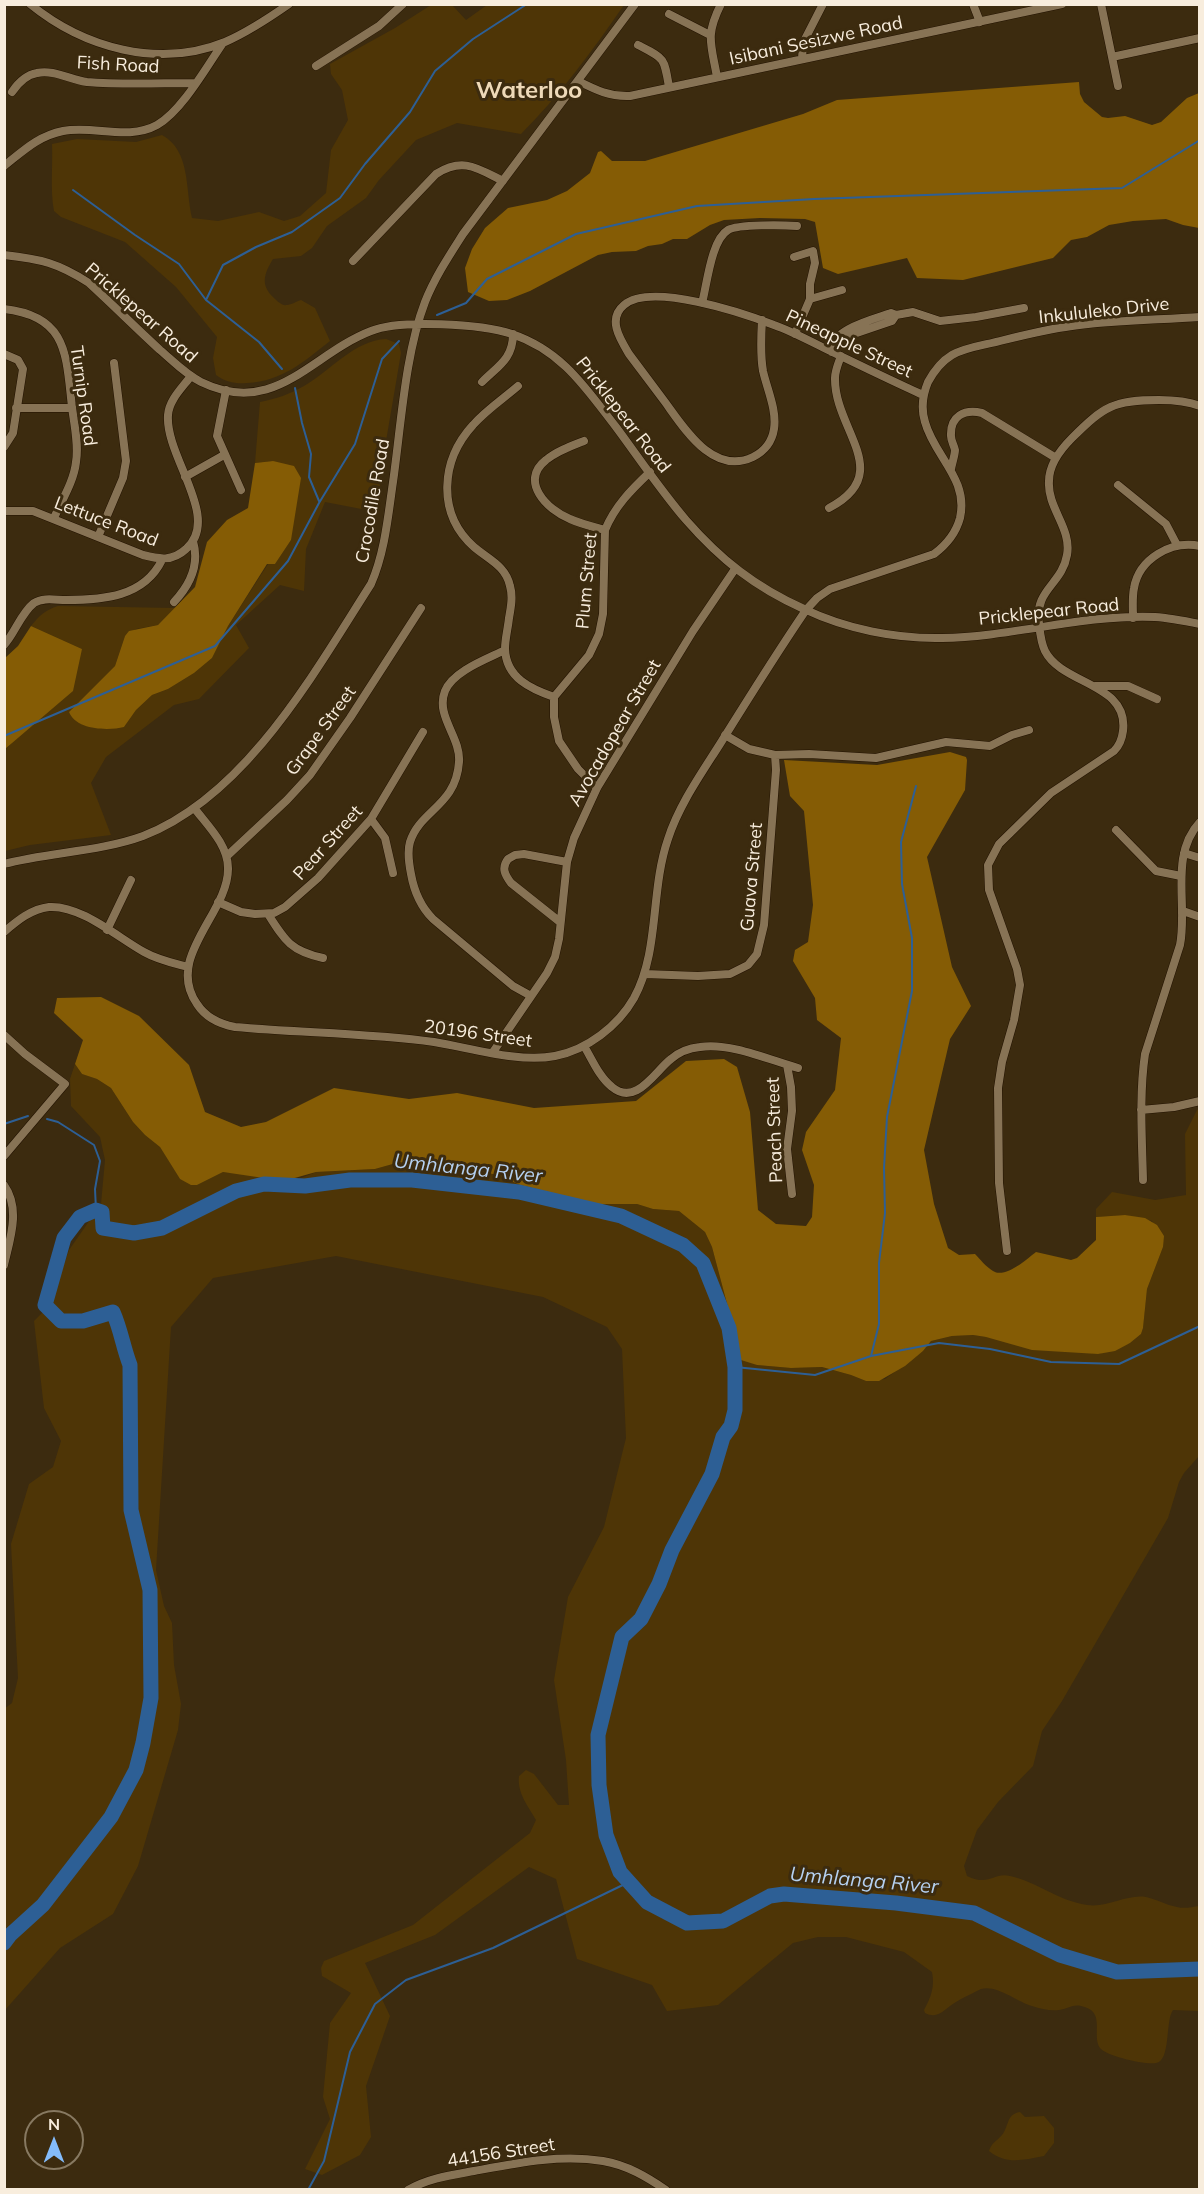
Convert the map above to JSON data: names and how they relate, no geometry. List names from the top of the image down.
{
  "streets": {
    "street": [
      "Isibani Sesizwe Road",
      "Fish Road",
      "Inkululeko Drive",
      "Pricklepear Road",
      "Pineapple Street",
      "Turnip Road",
      "Crocodile Road",
      "Lettuce Road",
      "Plum Street",
      "Grape Street",
      "Avocadopear Street",
      "Pear Street",
      "Guava Street",
      "20196 Street",
      "Peach Street",
      "44156 Street"
    ]
  },
  "crossings": [
    ["Isibani Sesizwe Road", "Crocodile Road"],
    ["Inkululeko Drive", "Pricklepear Road"],
    ["Inkululeko Drive", "Pineapple Street"],
    ["Inkululeko Drive", "20196 Street"],
    ["Pricklepear Road", "Crocodile Road"],
    ["Pricklepear Road", "Plum Street"],
    ["Pricklepear Road", "Avocadopear Street"],
    ["Pricklepear Road", "20196 Street"],
    ["Turnip Road", "Lettuce Road"],
    ["Grape Street", "20196 Street"],
    ["Avocadopear Street", "20196 Street"],
    ["Guava Street", "20196 Street"],
    ["20196 Street", "Peach Street"]
  ],
  "districts": ["Waterloo"],
  "water": ["Umhlanga River"],
  "north": "top"
}
